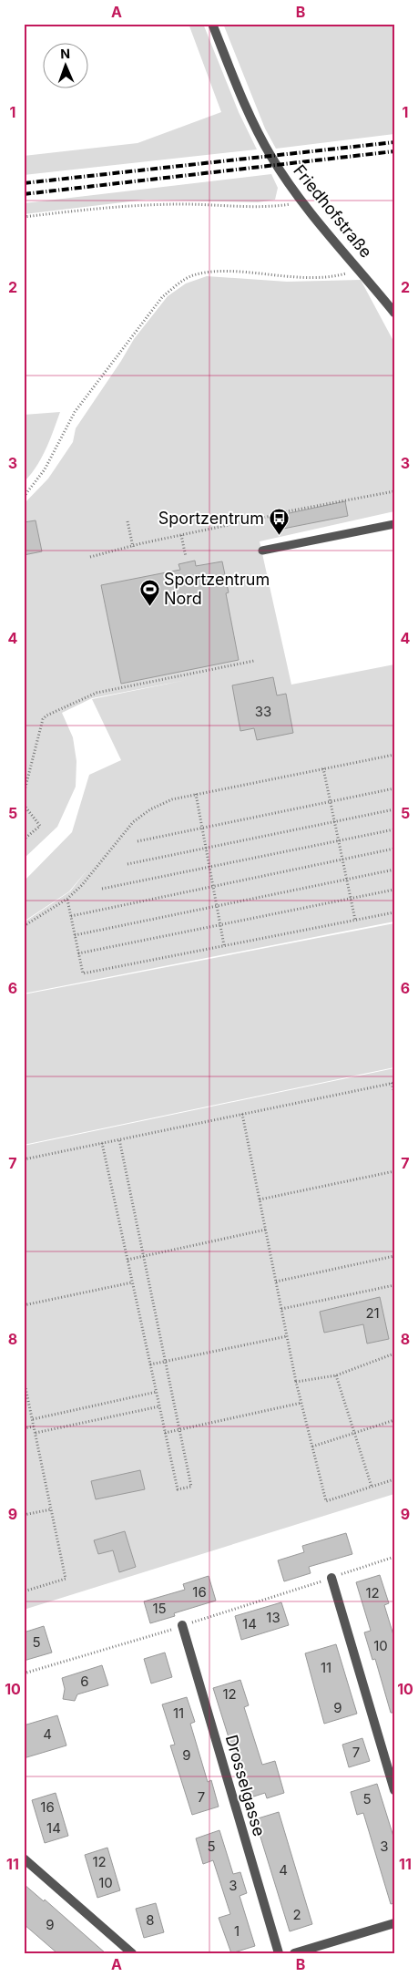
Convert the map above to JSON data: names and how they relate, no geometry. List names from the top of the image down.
{
  "streets": {
    "street": ["Friedhofstraße", "Drosselgasse"]
  },
  "places": {
    "bus stop": ["Sportzentrum"],
    "sports": ["Sportzentrum Nord"]
  },
  "house_numbers": [
    "33",
    "21",
    "16",
    "12",
    "15",
    "13",
    "14",
    "5",
    "10",
    "11",
    "6",
    "12",
    "9",
    "11",
    "4",
    "7",
    "9",
    "7",
    "5",
    "16",
    "14",
    "5",
    "3",
    "12",
    "4",
    "10",
    "3",
    "2",
    "8",
    "9",
    "1"
  ],
  "north": "top",
  "grid": {
    "columns": ["A", "B"],
    "rows": [
      "1",
      "2",
      "3",
      "4",
      "5",
      "6",
      "7",
      "8",
      "9",
      "10",
      "11"
    ]
  }
}
